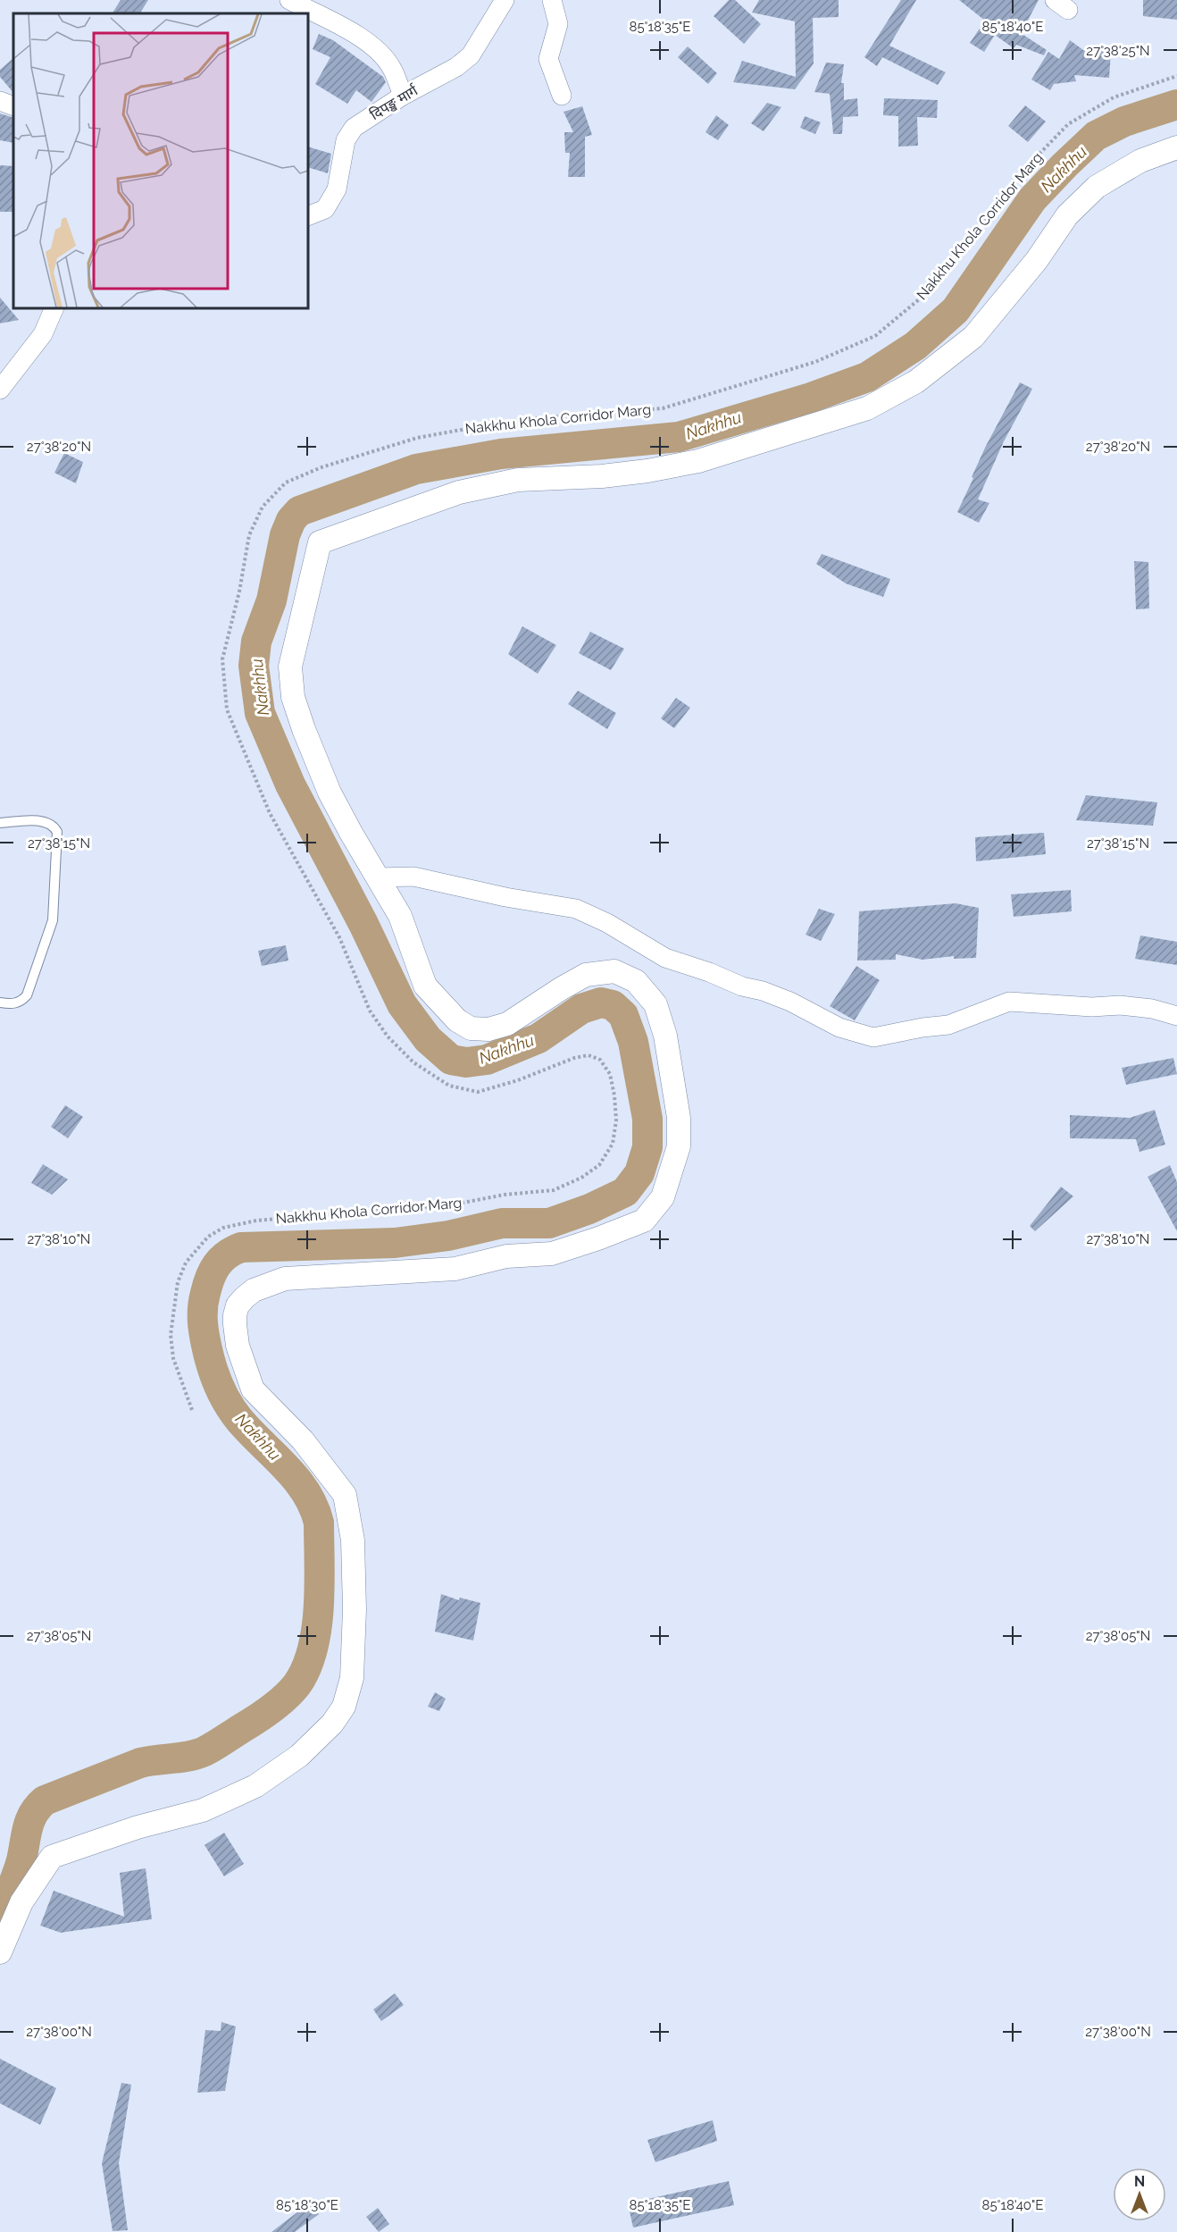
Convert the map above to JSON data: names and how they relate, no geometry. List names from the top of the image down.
{
  "streets": {
    "street": ["दिपङ्ख मार्ग"],
    "path": ["Nakkhu Khola Corridor Marg"]
  },
  "water": ["Nakhhu"],
  "north": "top",
  "coordinates": [
    "85°18'35\"E",
    "85°18'40\"E",
    "27°38'25\"N",
    "27°38'20\"N",
    "27°38'15\"N",
    "27°38'10\"N",
    "27°38'05\"N",
    "27°38'00\"N",
    "85°18'30\"E"
  ]
}
